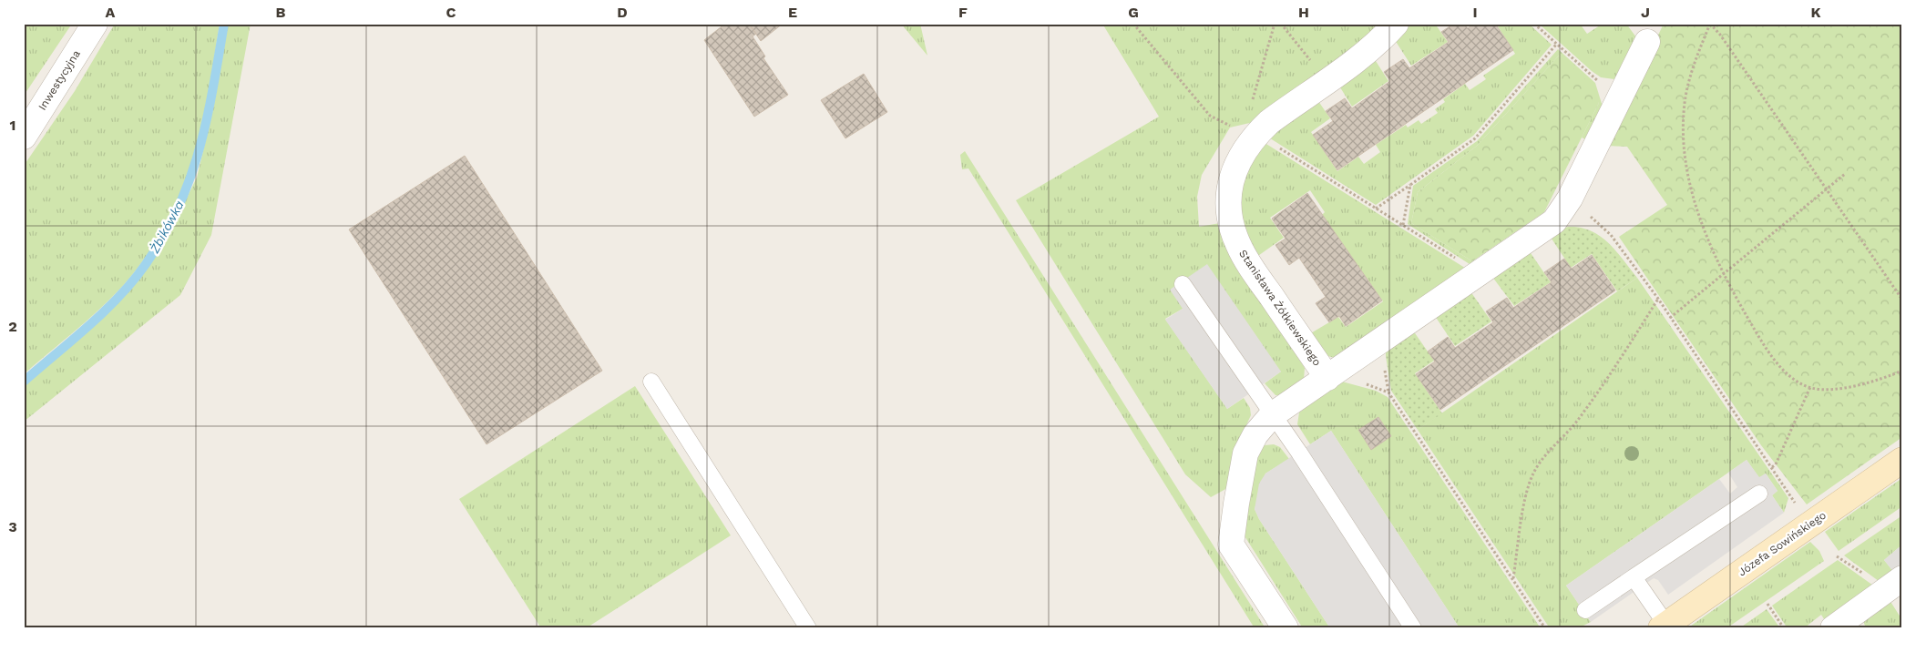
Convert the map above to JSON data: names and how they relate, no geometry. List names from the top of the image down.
{
  "streets": {
    "street": ["Inwestycyjna", "Stanisława Żółkiewskiego", "Józefa Sowińskiego"]
  },
  "water": ["Żbikówka"],
  "grid": {
    "columns": [
      "A",
      "B",
      "C",
      "D",
      "E",
      "F",
      "G",
      "H",
      "I",
      "J",
      "K"
    ],
    "rows": ["1", "2", "3"]
  }
}
